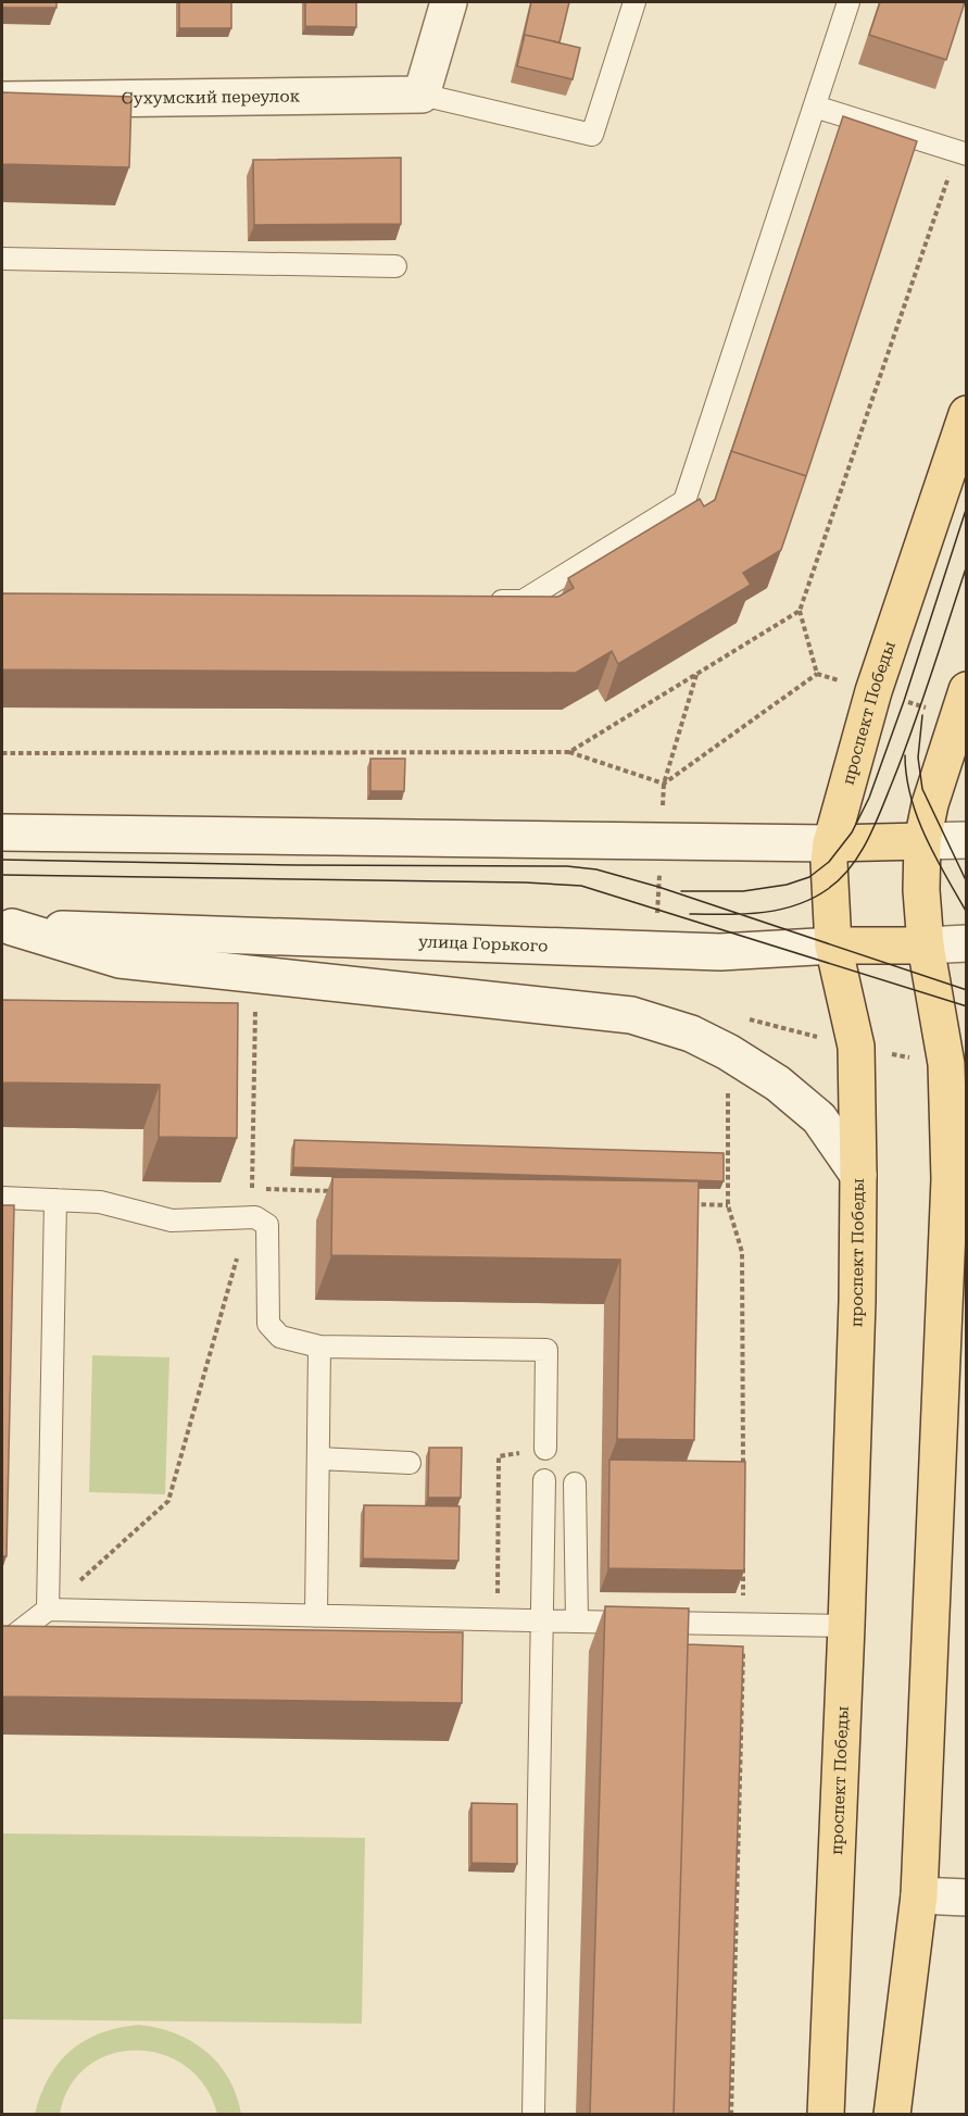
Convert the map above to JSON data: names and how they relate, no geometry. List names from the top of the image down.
{
  "streets": {
    "main road": ["Сухумский переулок", "проспект Победы", "улица Горького"]
  },
  "crossings": [
    ["проспект Победы", "улица Горького"]
  ]
}
